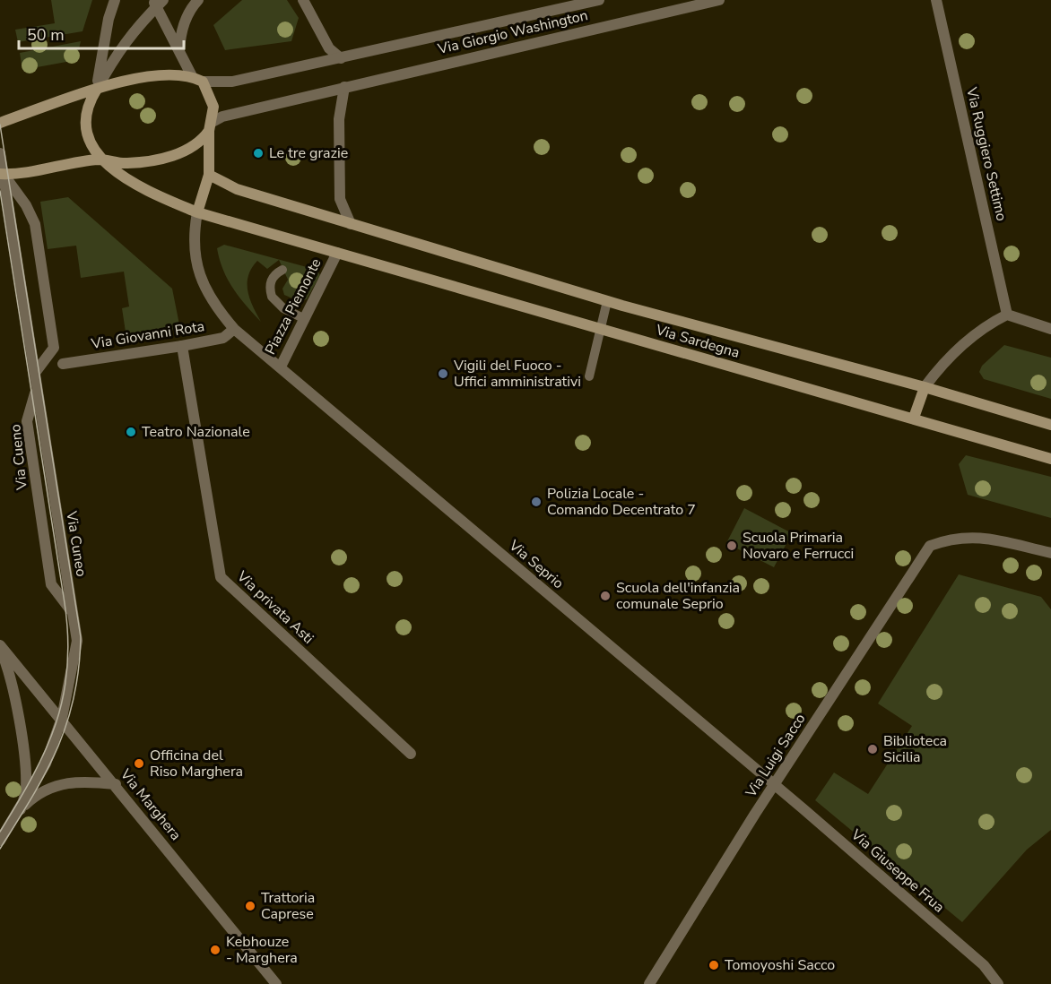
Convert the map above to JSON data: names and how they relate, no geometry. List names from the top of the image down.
{
  "streets": {
    "main road": ["Piazza Piemonte", "Via Sardegna"],
    "street": [
      "Via Giorgio Washington",
      "Via Ruggiero Settimo",
      "Via Giovanni Rota",
      "Via Cueno",
      "Via Cuneo",
      "Via Seprio",
      "Via privata Asti",
      "Via Luigi Sacco",
      "Via Marghera",
      "Via Giuseppe Frua"
    ]
  },
  "crossings": [
    ["Piazza Piemonte", "Via Giovanni Rota"],
    ["Piazza Piemonte", "Via Sardegna"],
    ["Piazza Piemonte", "Via Seprio"],
    ["Via Giovanni Rota", "Via privata Asti"],
    ["Via Cueno", "Via Cuneo"],
    ["Via Cuneo", "Via Marghera"],
    ["Via Seprio", "Via Luigi Sacco"],
    ["Via Seprio", "Via Giuseppe Frua"],
    ["Via Luigi Sacco", "Via Giuseppe Frua"]
  ],
  "places": [
    "Le tre grazie",
    "Vigili del Fuoco - Uffici amministrativi",
    "Teatro Nazionale",
    "Polizia Locale - Comando Decentrato 7",
    "Scuola Primaria Novaro e Ferrucci",
    "Scuola dell'infanzia comunale Seprio",
    "Biblioteca Sicilia",
    "Officina del Riso Marghera",
    "Trattoria Caprese",
    "Kebhouze - Marghera",
    "Tomoyoshi Sacco"
  ],
  "scale_bar": "50 m"
}
